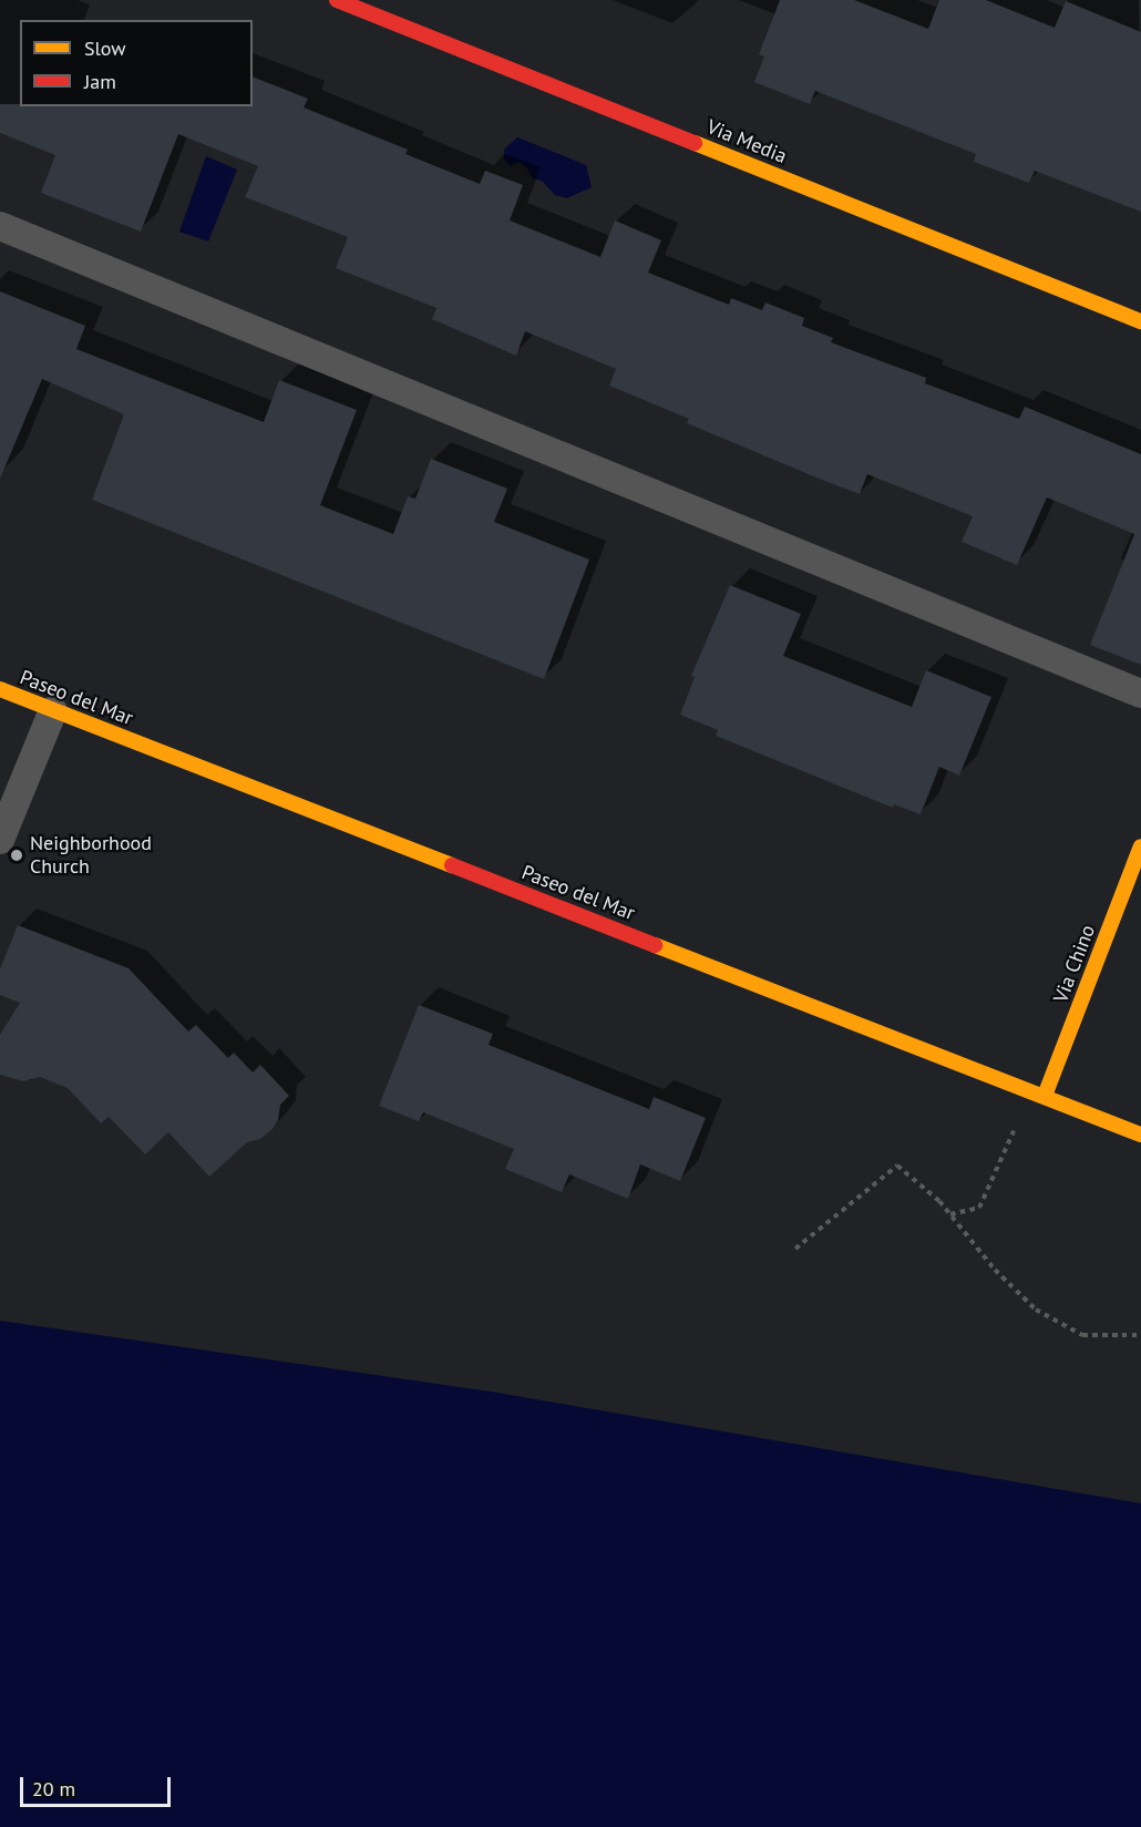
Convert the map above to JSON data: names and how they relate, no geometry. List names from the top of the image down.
{
  "streets": {
    "street": ["Via Media", "Paseo del Mar", "Via Chino"]
  },
  "crossings": [
    ["Paseo del Mar", "Via Chino"]
  ],
  "places": ["Neighborhood Church"],
  "legend": ["Slow", "Jam"],
  "scale_bar": "20 m"
}
